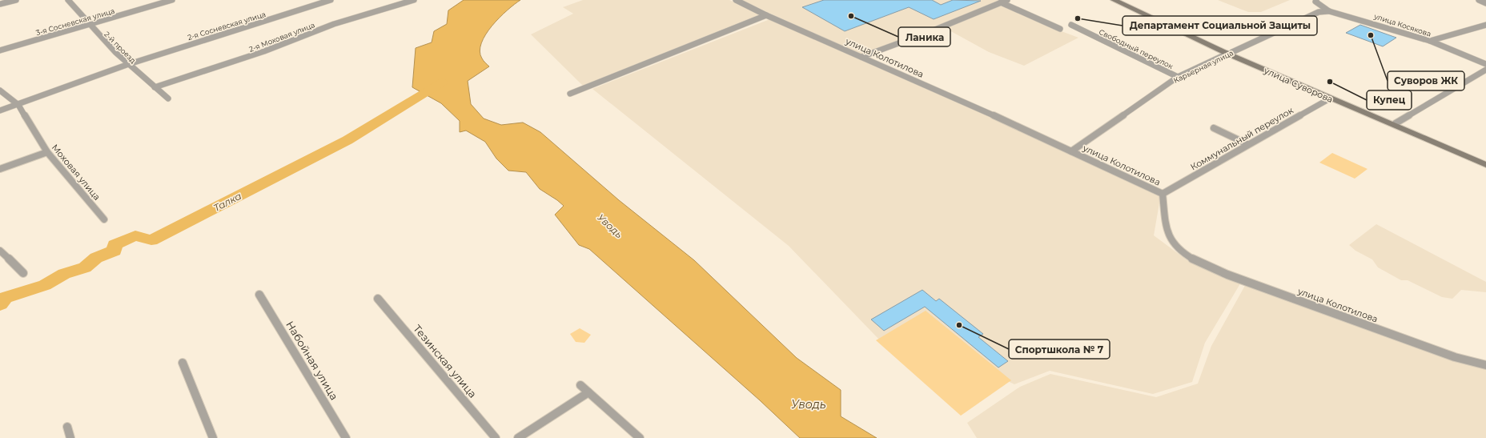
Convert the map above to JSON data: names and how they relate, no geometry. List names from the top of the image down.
{
  "streets": {
    "main road": ["улица Суворова"],
    "street": [
      "3-я Сосневская улица",
      "улица Косякова",
      "2-я Сосневская улица",
      "2-я Моховая улица",
      "2-й проезд",
      "Свободный переулок",
      "улица Колотилова",
      "Карьерная улица",
      "Коммунальный переулок",
      "Моховая улица",
      "Набойная улица",
      "Тезинская улица"
    ]
  },
  "crossings": [
    ["3-я Сосневская улица", "2-й проезд"],
    ["улица Косякова", "Карьерная улица"],
    ["2-я Сосневская улица", "2-й проезд"],
    ["2-я Сосневская улица", "Моховая улица"],
    ["2-я Моховая улица", "2-й проезд"],
    ["Свободный переулок", "Карьерная улица"],
    ["улица Колотилова", "Карьерная улица"],
    ["улица Колотилова", "Коммунальный переулок"],
    ["Карьерная улица", "улица Суворова"],
    ["улица Суворова", "Коммунальный переулок"]
  ],
  "water": ["Талка", "Уводь"],
  "places": [
    "Ланика",
    "Департамент Социальной Защиты",
    "Суворов ЖК",
    "Купец",
    "Спортшкола № 7"
  ]
}
